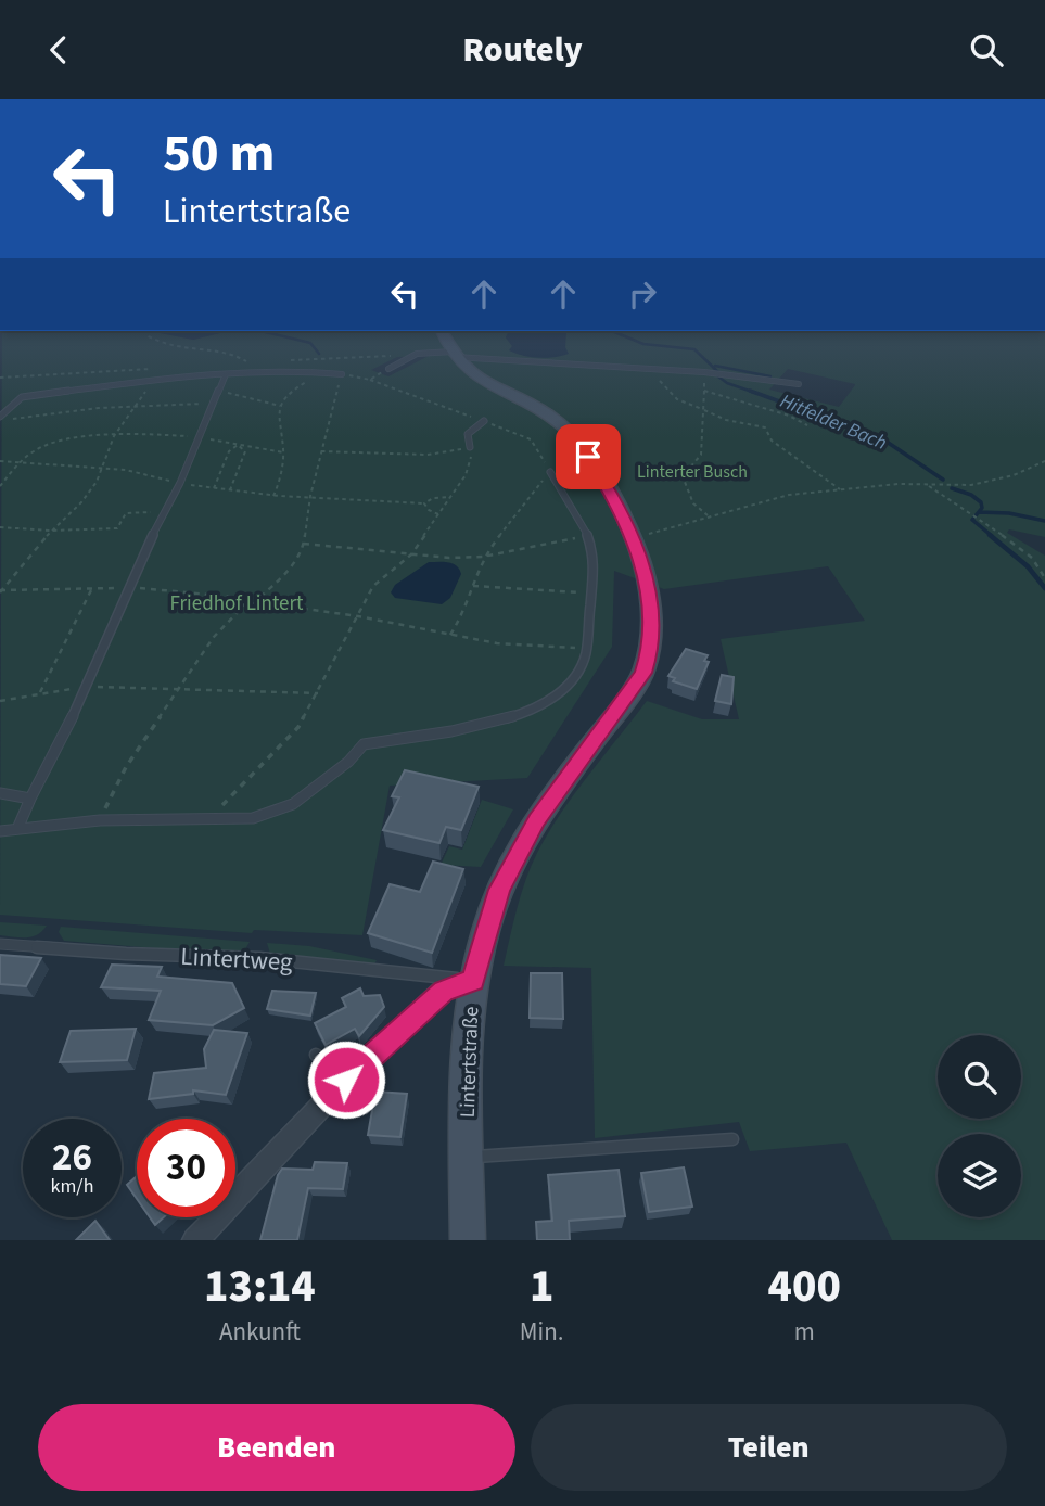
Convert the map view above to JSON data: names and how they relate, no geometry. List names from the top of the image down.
{
  "streets": {
    "main road": ["Lintertstraße"],
    "lane": ["Lintertweg"]
  },
  "crossings": [
    ["Lintertweg", "Lintertstraße"]
  ],
  "water": ["Hitfelder Bach"],
  "parks": ["Linterter Busch", "Friedhof Lintert"],
  "page": {
    "header": "Routely",
    "turn": ["50 m", "Lintertstraße"],
    "speed": "26 km/h",
    "limit": "30",
    "eta": [
      "13:14",
      "Ankunft",
      "1",
      "Min.",
      "400",
      "m"
    ],
    "buttons": ["Beenden", "Teilen"]
  }
}
